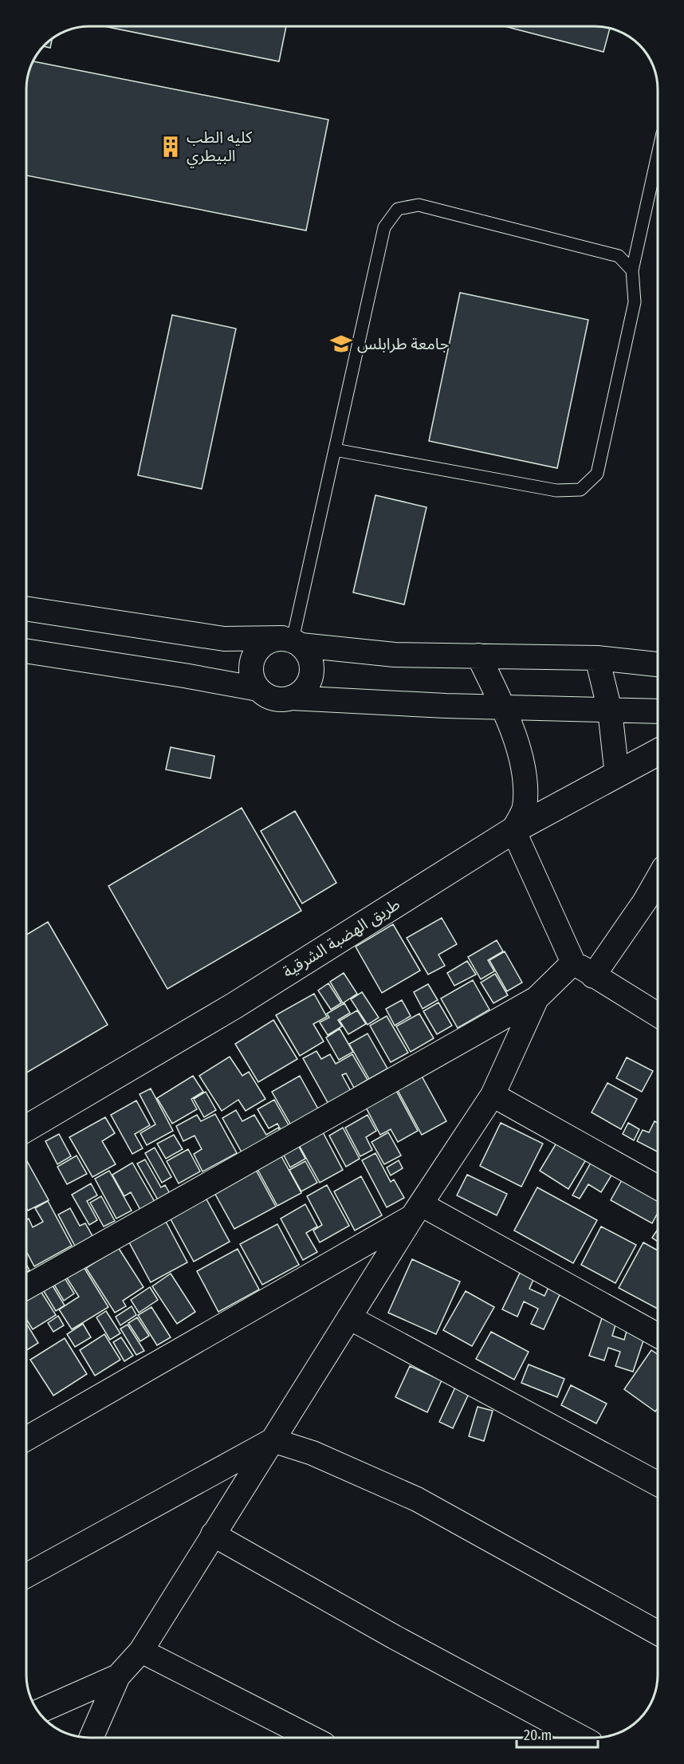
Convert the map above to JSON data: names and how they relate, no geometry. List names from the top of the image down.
{
  "streets": {
    "main road": ["طريق الهضبة الشرقية"]
  },
  "places": {
    "building": ["كليه الطب البيطري"],
    "school or university": ["جامعة طرابلس"]
  },
  "scale_bar": "20 m"
}
